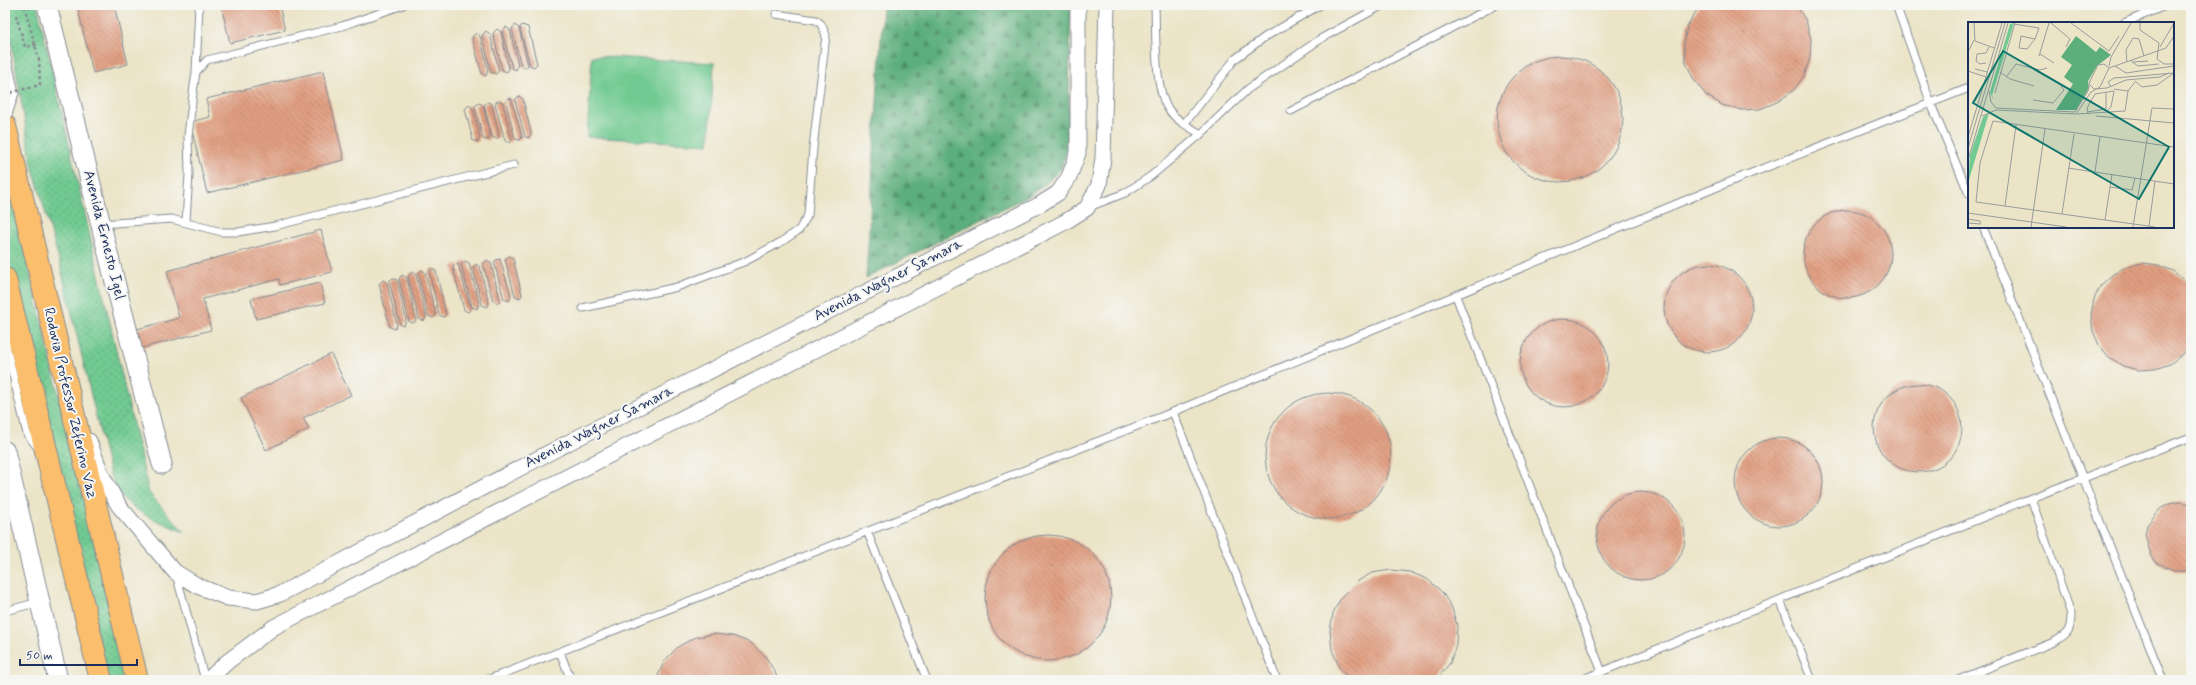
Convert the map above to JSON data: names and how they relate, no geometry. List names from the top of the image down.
{
  "streets": {
    "highway": ["Rodovia Professor Zeferino Vaz"],
    "street": ["Avenida Ernesto Igel", "Avenida Wagner Samara"]
  },
  "crossings": [
    ["Avenida Wagner Samara", "Rodovia Professor Zeferino Vaz"]
  ],
  "scale_bar": "50 m"
}
